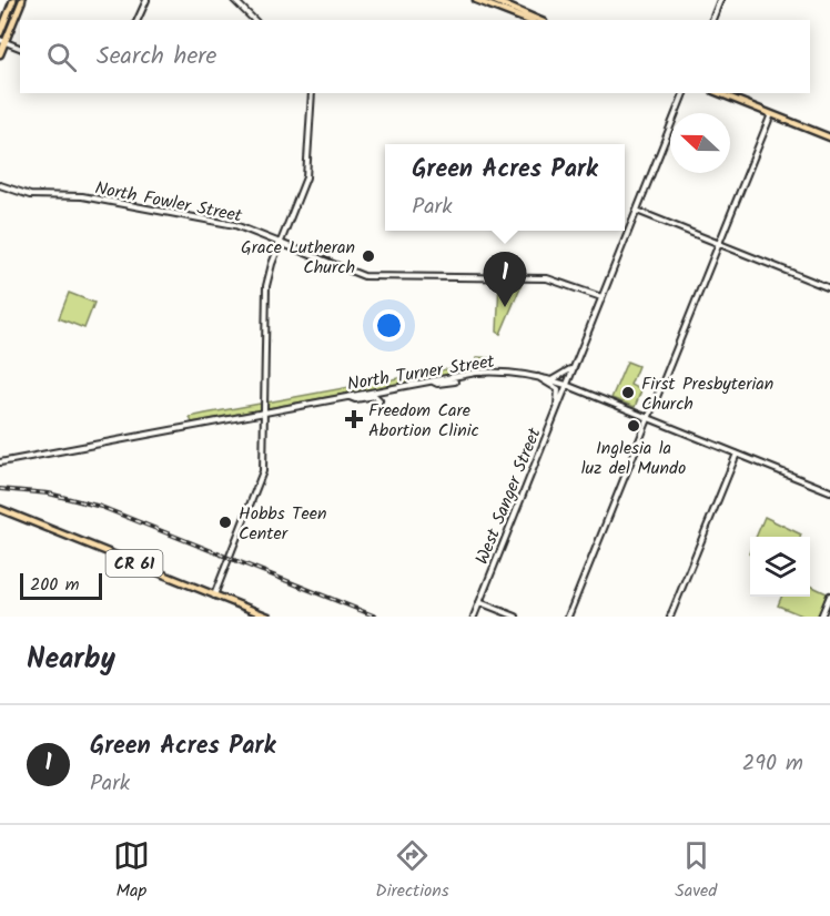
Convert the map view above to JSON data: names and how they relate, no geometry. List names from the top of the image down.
{
  "streets": {
    "main road": ["CR 61"],
    "street": ["North Fowler Street", "North Turner Street", "West Sanger Street"]
  },
  "crossings": [
    ["North Turner Street", "West Sanger Street"]
  ],
  "places": {
    "other": [
      "Grace Lutheran Church",
      "First Presbyterian Church",
      "Inglesia la luz del Mundo",
      "Hobbs Teen Center"
    ],
    "health": ["Freedom Care Abortion Clinic"]
  },
  "scale_bar": "200 m",
  "north": "left",
  "page": {
    "search": "Search here",
    "popup": ["Green Acres Park", "Park"],
    "pins": "1",
    "scale": "200 m",
    "heading": "Nearby",
    "list": [
      {
        "mark": "1",
        "name": "Green Acres Park",
        "note": "Park",
        "value": "290 m"
      }
    ],
    "nav": ["Map", "Directions", "Saved"]
  }
}
